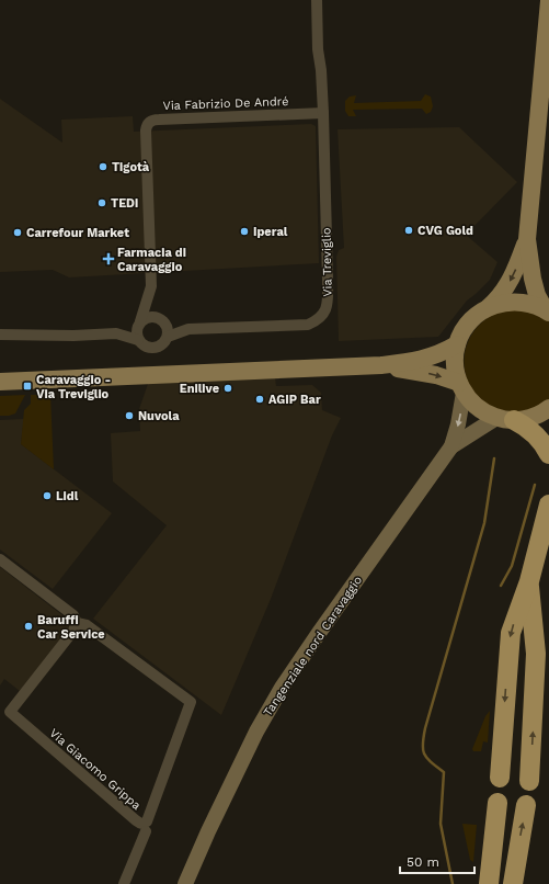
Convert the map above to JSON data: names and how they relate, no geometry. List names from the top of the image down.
{
  "streets": {
    "main road": ["Tangenziale nord Caravaggio"],
    "street": ["Via Fabrizio De André", "Via Treviglio", "Via Giacomo Grippa"]
  },
  "crossings": [
    ["Via Fabrizio De André", "Via Treviglio"]
  ],
  "places": {
    "other": [
      "Tigotà",
      "TEDi",
      "CVG Gold",
      "Iperal",
      "Carrefour Market",
      "Enilive",
      "AGIP Bar",
      "Nuvola",
      "Lidl",
      "Baruffi Car Service"
    ],
    "health": ["Farmacia di Caravaggio"],
    "transit": ["Caravaggio - Via Treviglio"]
  },
  "scale_bar": "50 m"
}
